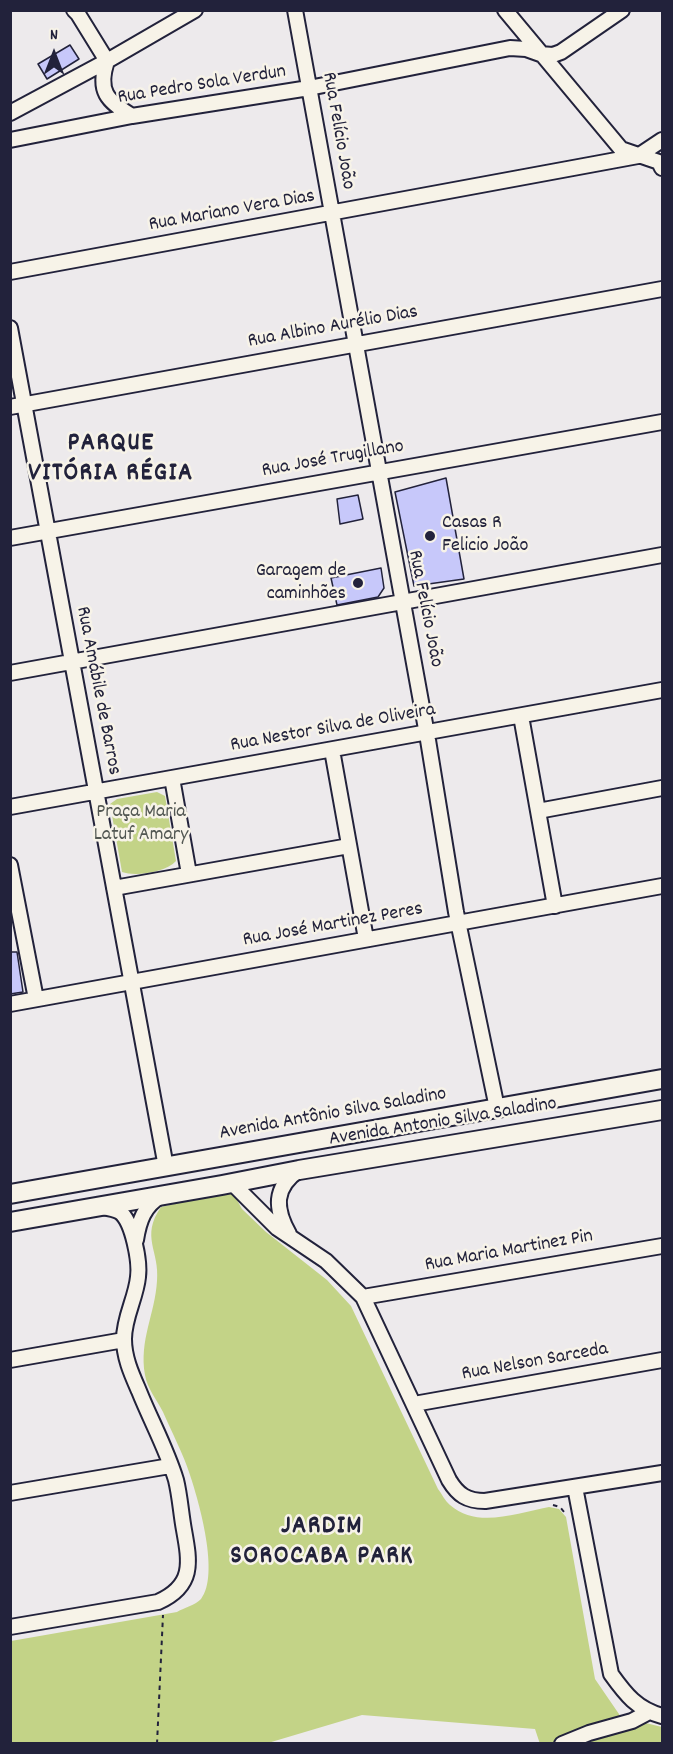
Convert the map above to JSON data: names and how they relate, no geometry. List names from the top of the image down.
{
  "streets": {
    "main road": ["Avenida Antônio Silva Saladino", "Avenida Antonio Silva Saladino"],
    "street": [
      "Rua Pedro Sola Verdun",
      "Rua Felício João",
      "Rua Mariano Vera Dias",
      "Rua Albino Aurélio Dias",
      "Rua José Trugillano",
      "Rua Amábile de Barros",
      "Rua Nestor Silva de Oliveira",
      "Rua José Martinez Peres",
      "Rua Maria Martinez Pin",
      "Rua Nelson Sarceda"
    ]
  },
  "crossings": [
    ["Rua Pedro Sola Verdun", "Rua Felício João"],
    ["Rua Felício João", "Rua Mariano Vera Dias"],
    ["Rua Felício João", "Rua Albino Aurélio Dias"],
    ["Rua Felício João", "Rua José Trugillano"],
    ["Rua Felício João", "Rua Nestor Silva de Oliveira"],
    ["Rua Felício João", "Rua José Martinez Peres"],
    ["Rua Felício João", "Avenida Antônio Silva Saladino"],
    ["Rua Albino Aurélio Dias", "Rua Amábile de Barros"],
    ["Rua José Trugillano", "Rua Amábile de Barros"],
    ["Rua Amábile de Barros", "Rua Nestor Silva de Oliveira"],
    ["Rua Amábile de Barros", "Rua José Martinez Peres"],
    ["Rua Amábile de Barros", "Avenida Antônio Silva Saladino"]
  ],
  "districts": ["PARQUE VITÓRIA RÉGIA", "JARDIM SOROCABA PARK"],
  "parks": ["Praça Maria Latuf Amary"],
  "places": ["Casas R Felicio João", "Garagem de caminhões"],
  "north": "top"
}
